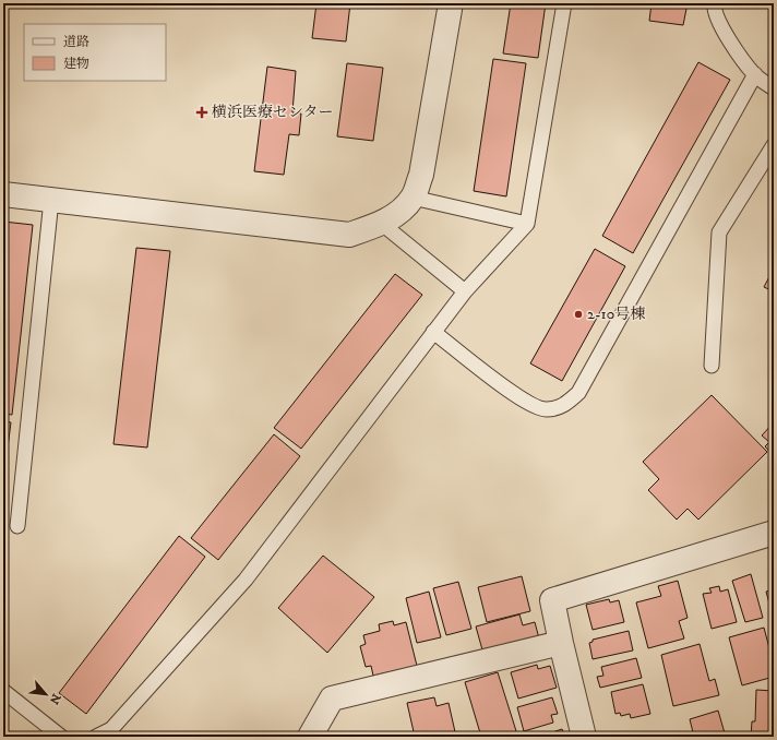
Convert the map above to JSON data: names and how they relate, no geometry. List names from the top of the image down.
{
  "places": {
    "health": ["横浜医療センター"],
    "other": ["2-10号棟"]
  },
  "legend": ["道路", "建物"],
  "north": "bottom right"
}
